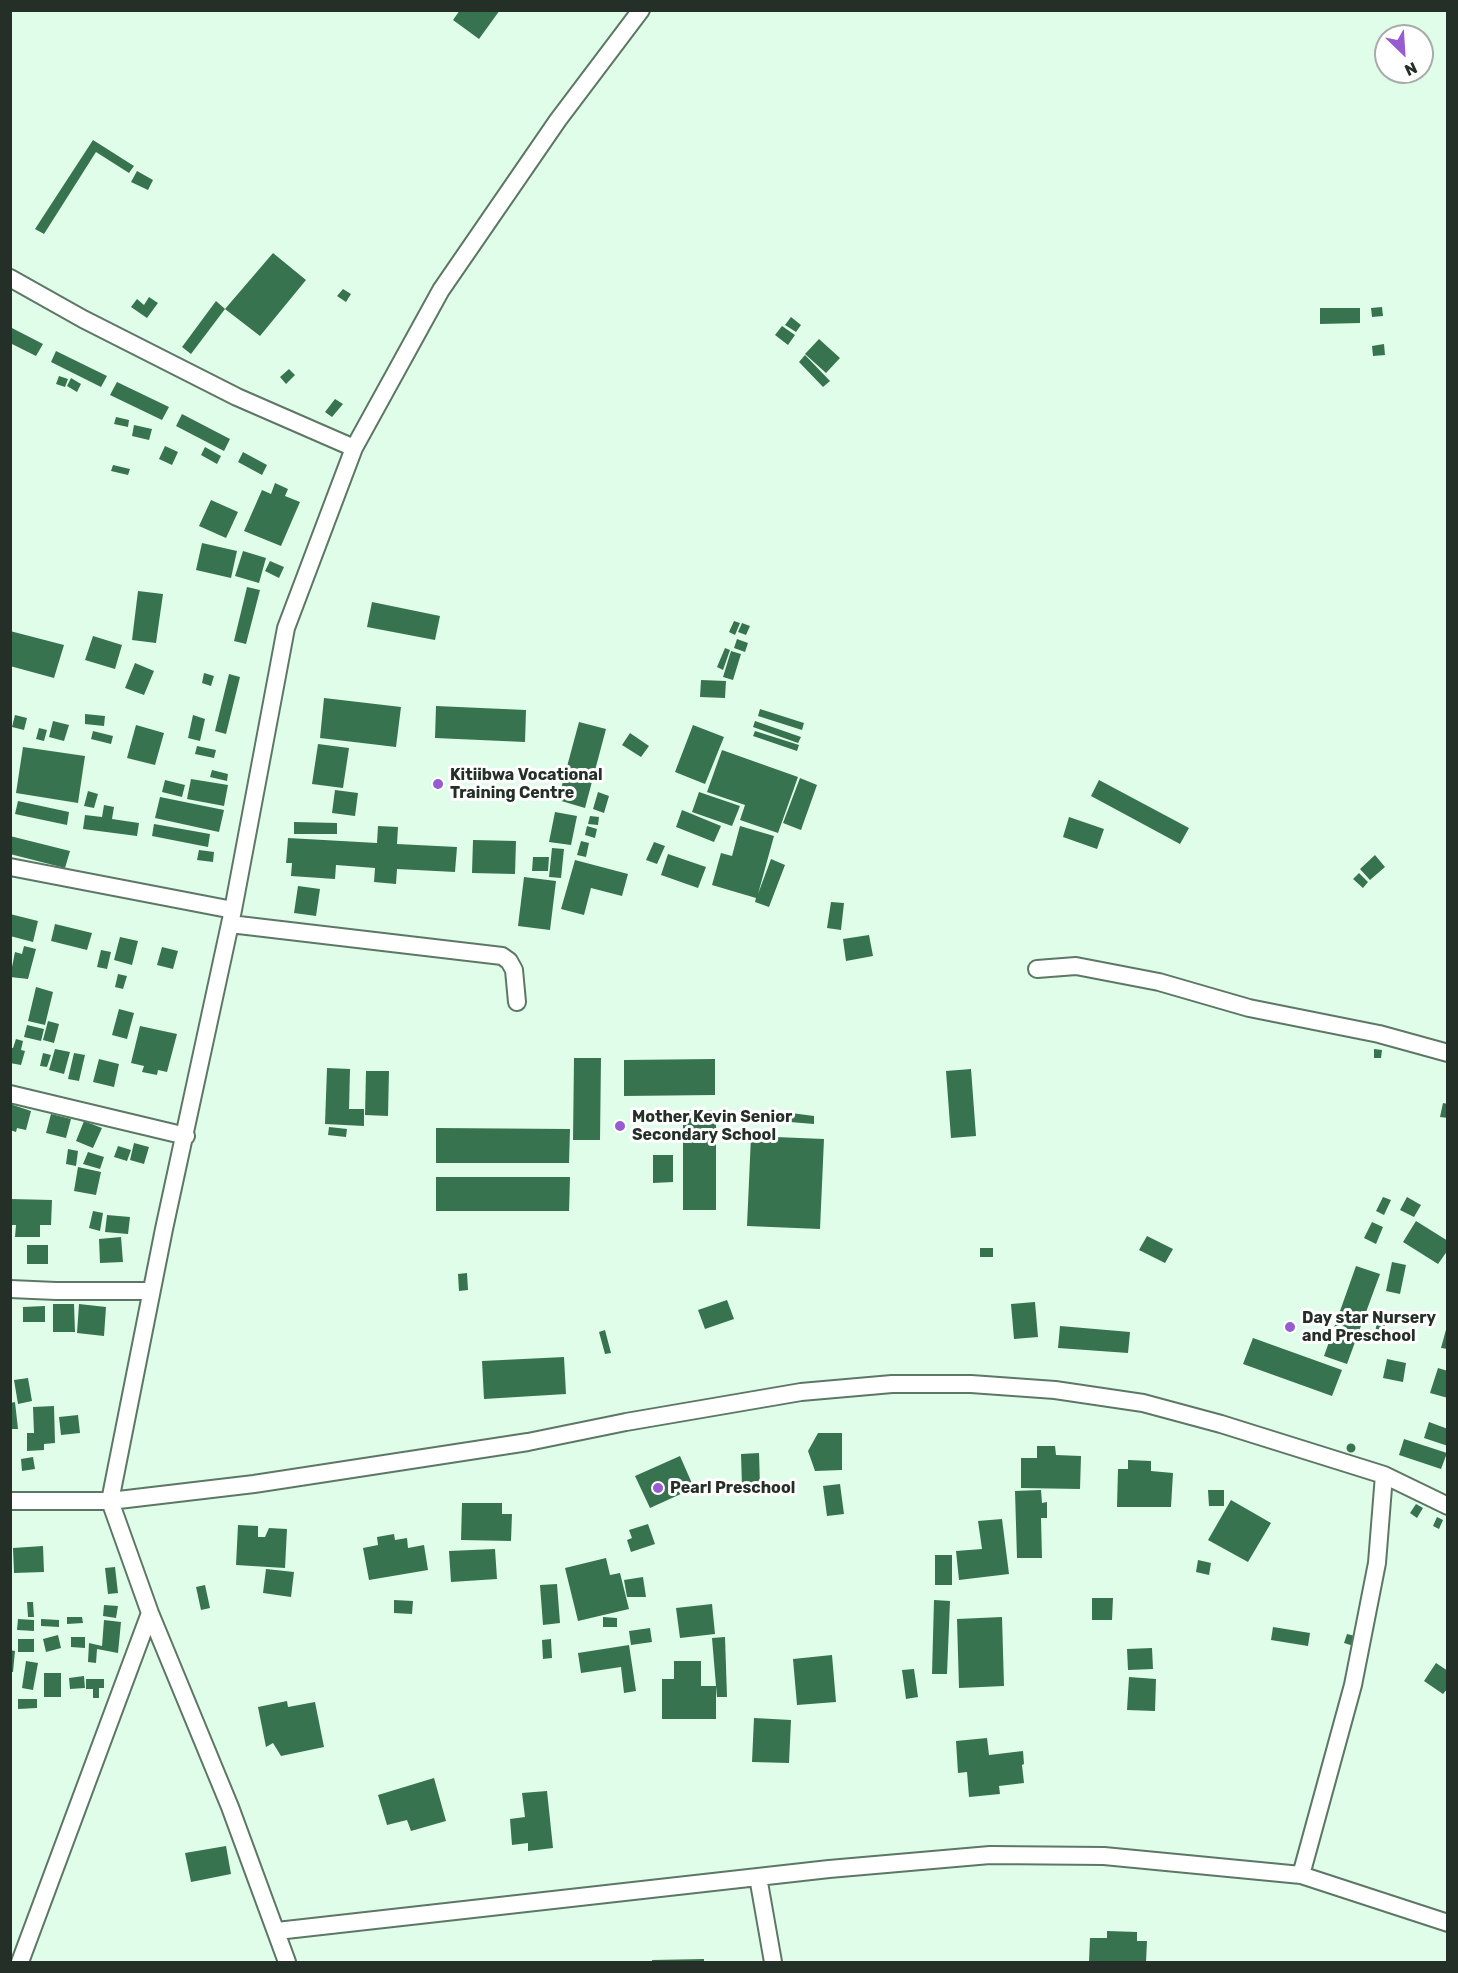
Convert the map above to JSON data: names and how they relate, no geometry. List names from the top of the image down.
{
  "places": [
    "Kitiibwa Vocational Training Centre",
    "Mother Kevin Senior Secondary School",
    "Day star Nursery and Preschool",
    "Pearl Preschool"
  ],
  "north": "bottom right"
}
